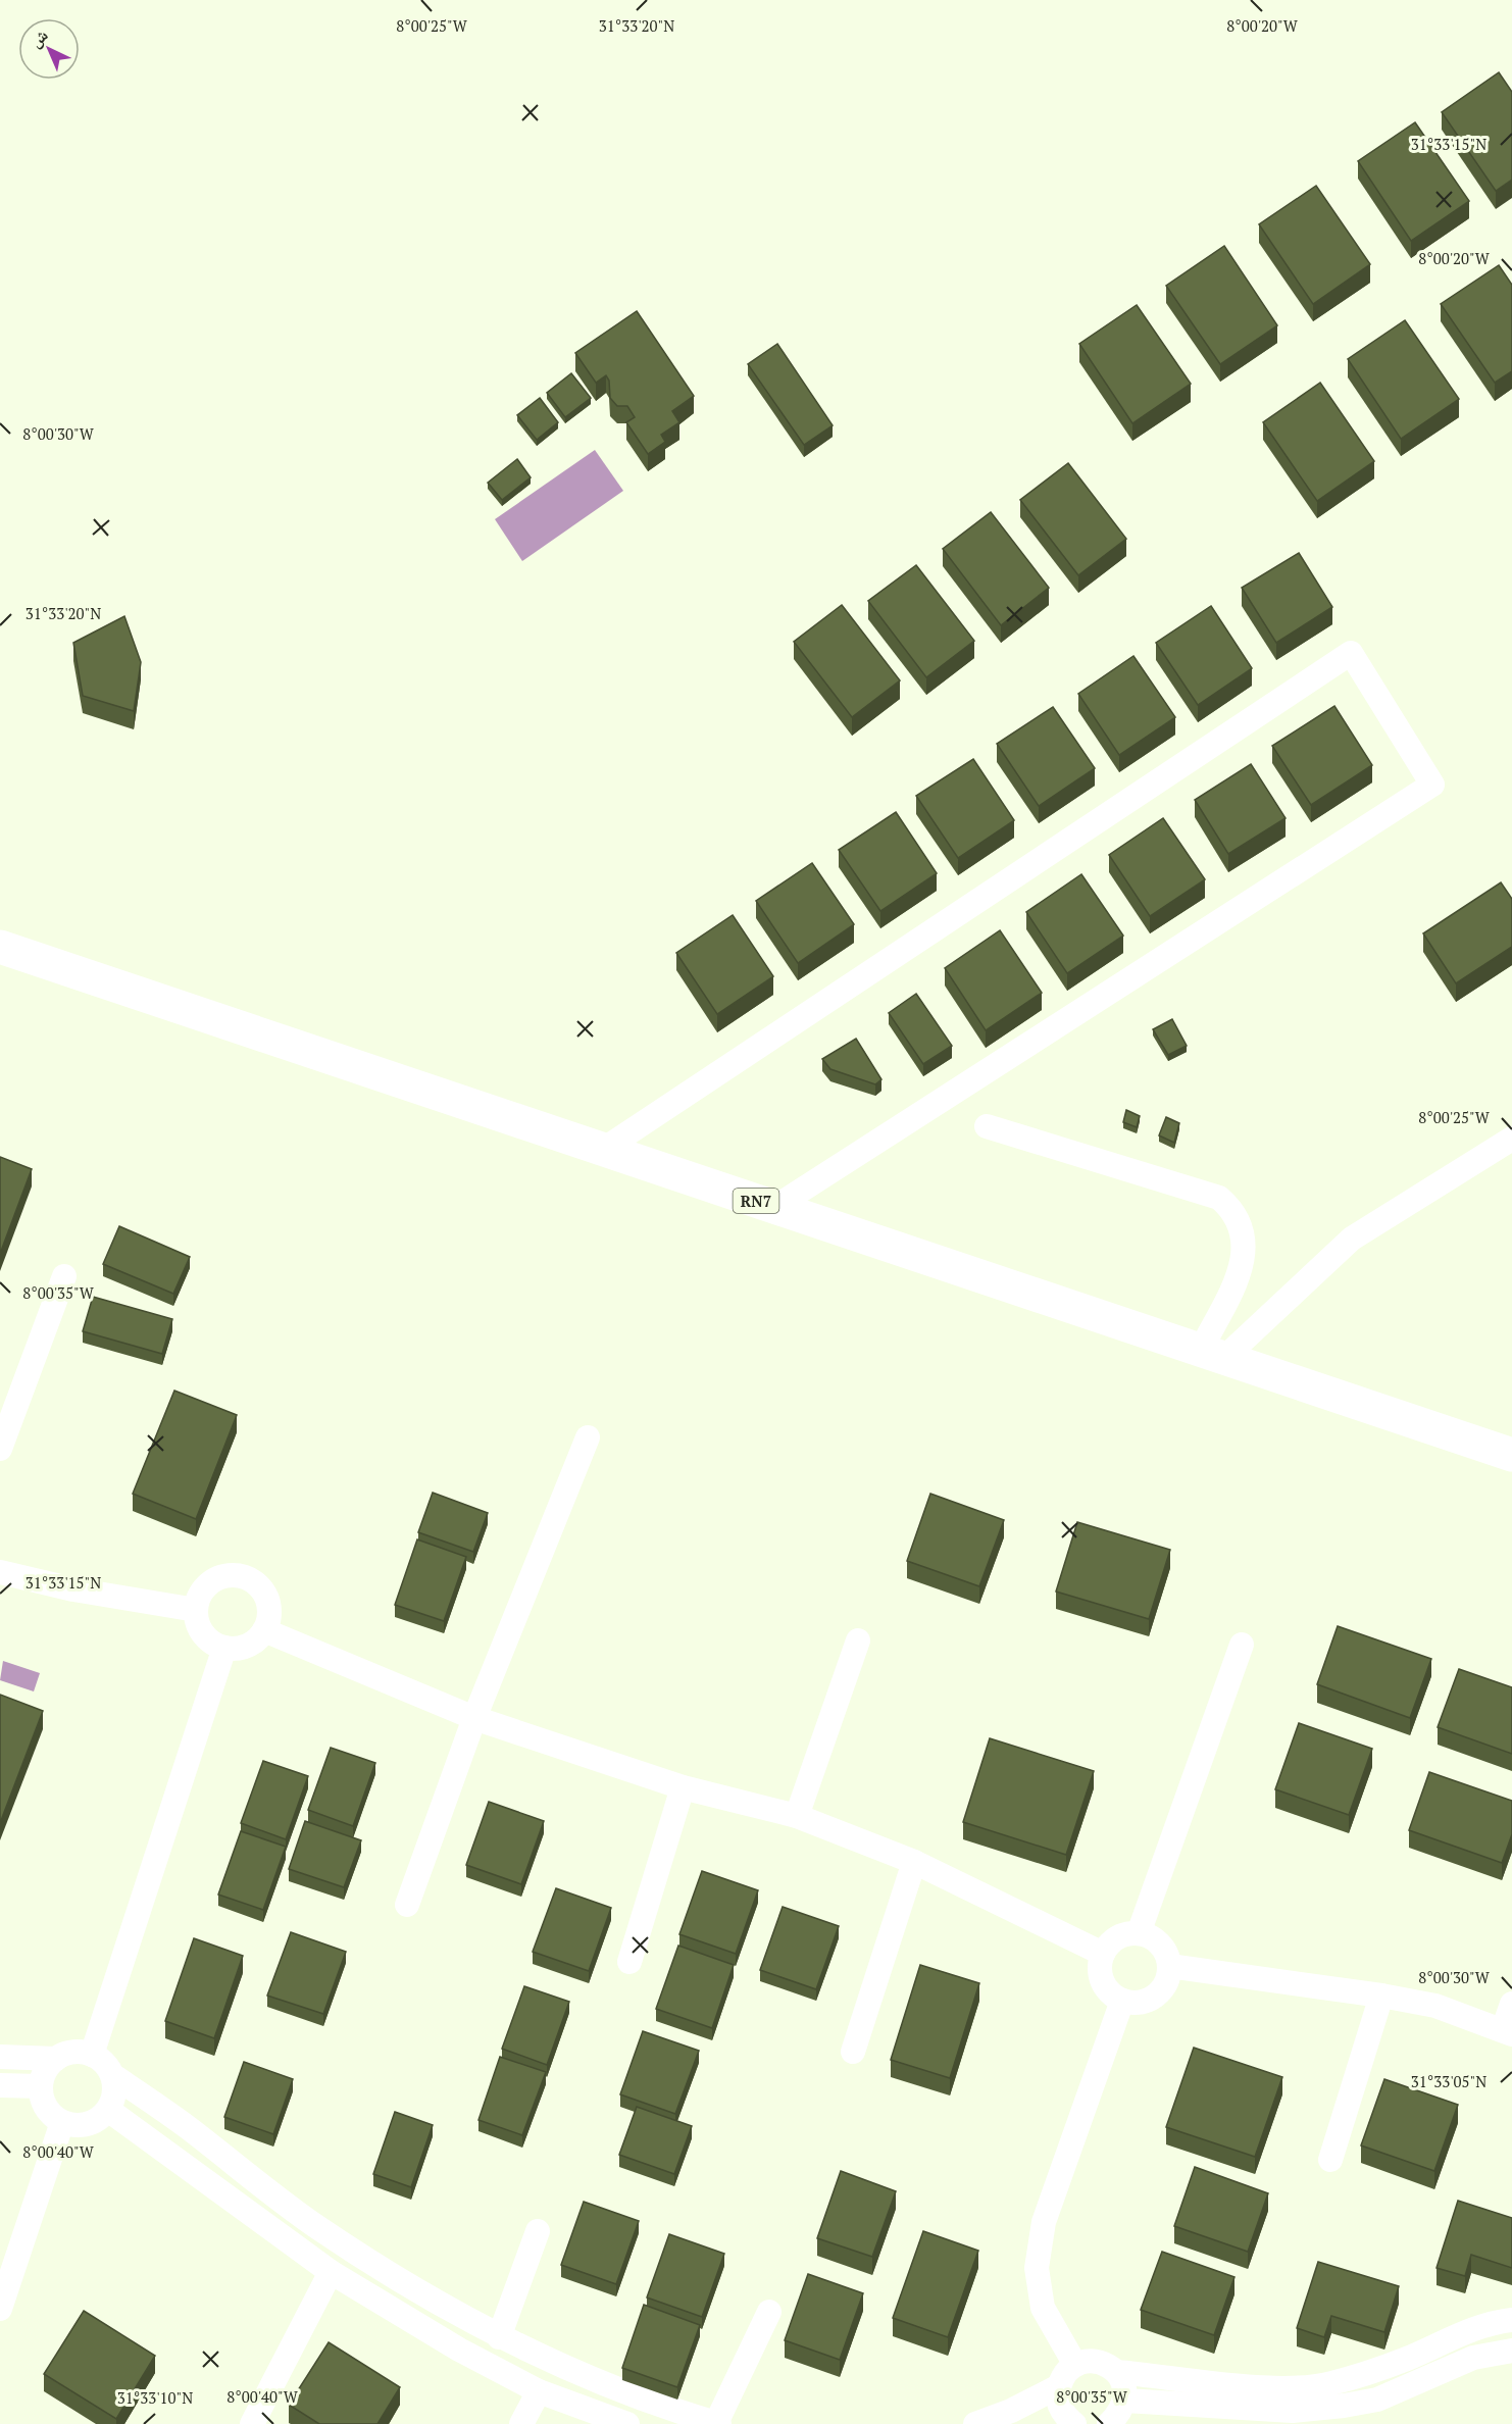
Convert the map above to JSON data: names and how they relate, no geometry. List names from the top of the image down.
{
  "streets": {
    "main road": ["RN7"]
  },
  "north": "top left",
  "coordinates": [
    "31°33'20\"N",
    "8°00'25\"W",
    "8°00'20\"W",
    "31°33'15\"N",
    "8°00'30\"W",
    "8°00'35\"W",
    "31°33'05\"N",
    "8°00'40\"W",
    "31°33'10\"N"
  ]
}
